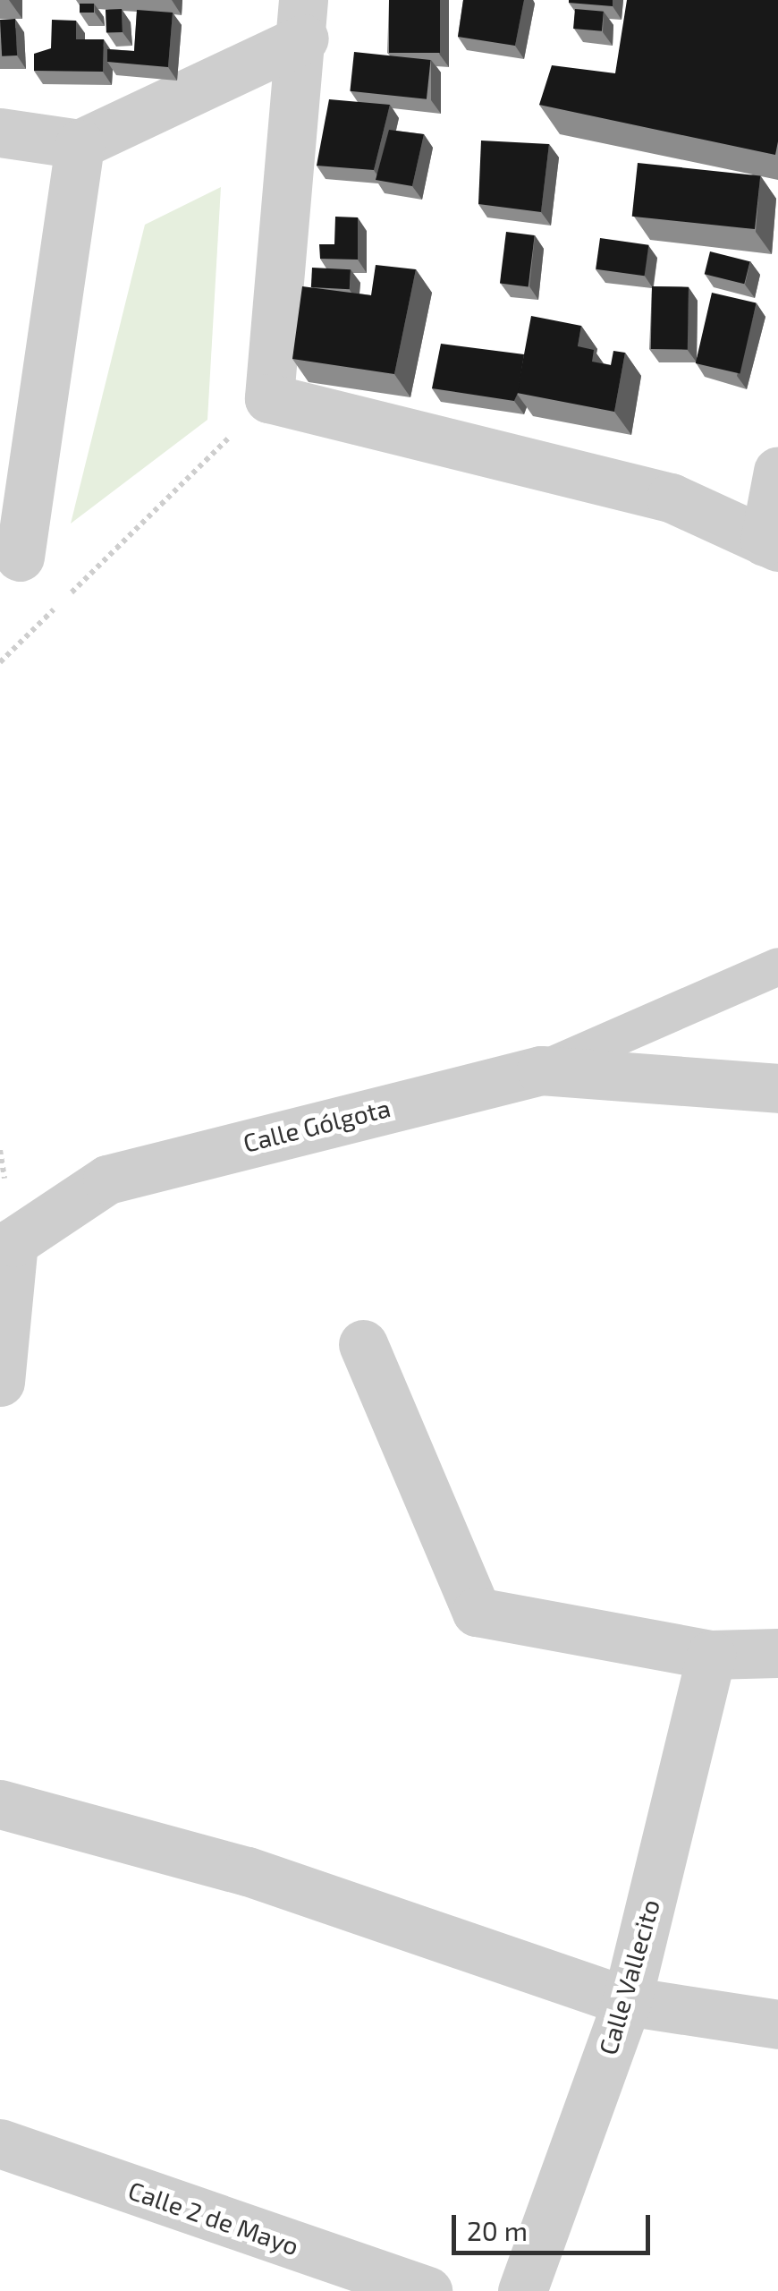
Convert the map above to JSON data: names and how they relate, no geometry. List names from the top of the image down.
{
  "streets": {
    "street": ["Calle Gólgota", "Calle Vallecito", "Calle 2 de Mayo"]
  },
  "scale_bar": "20 m"
}
